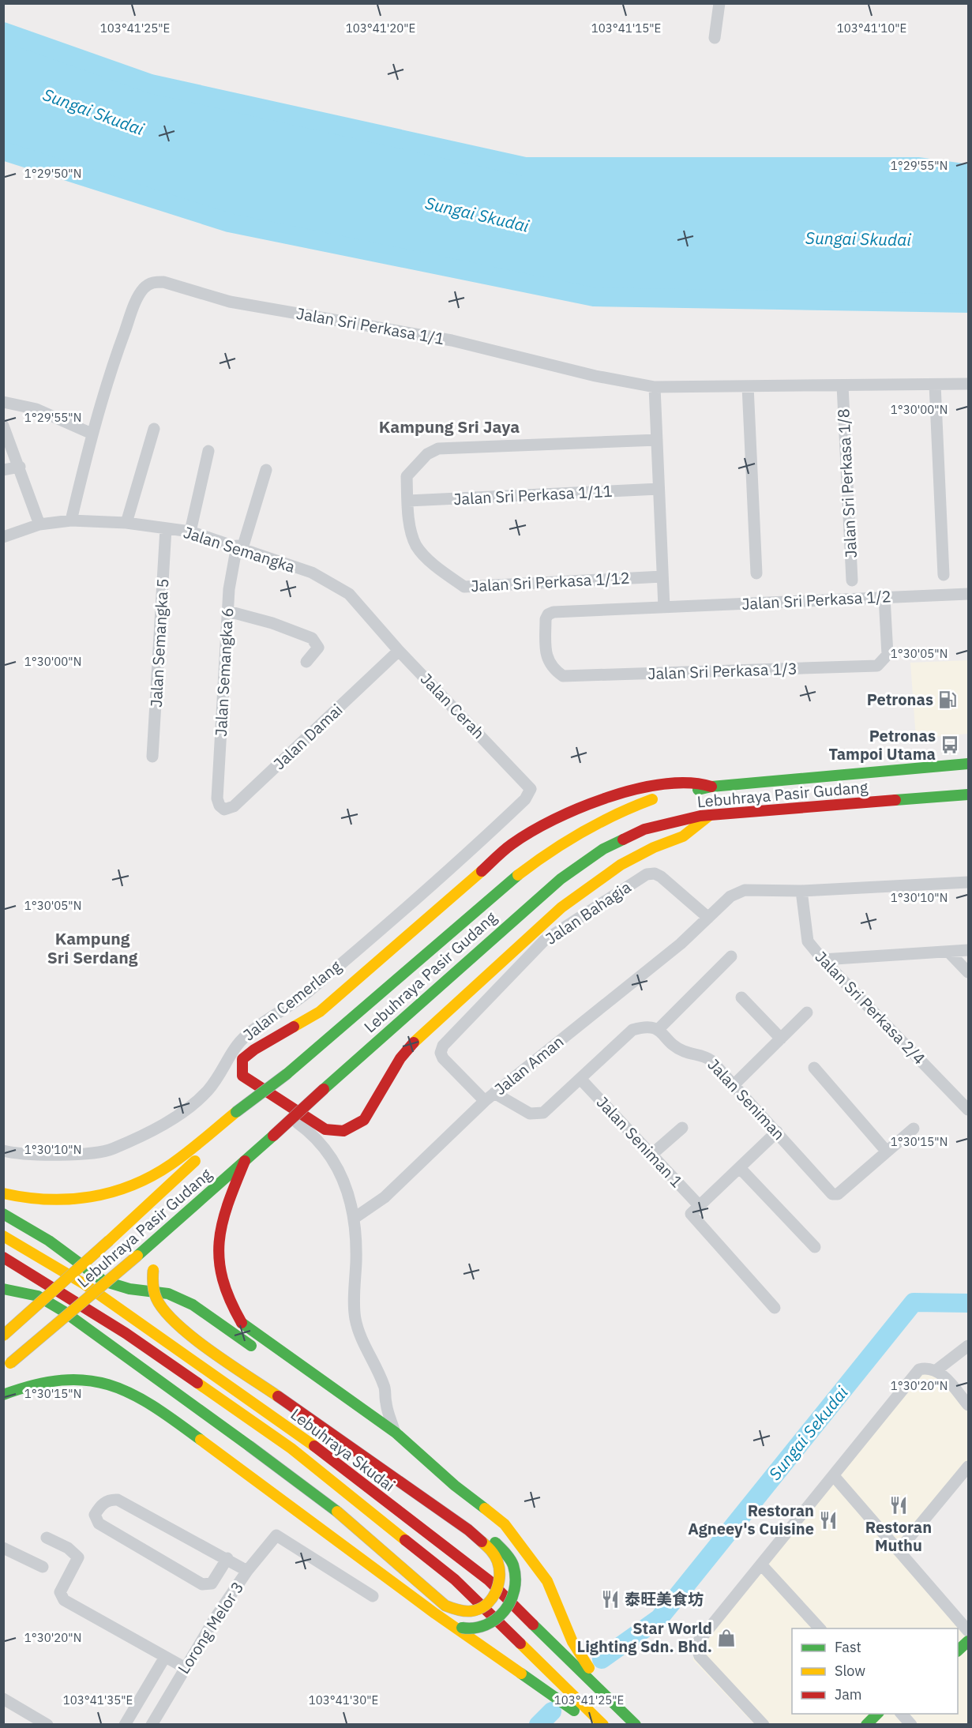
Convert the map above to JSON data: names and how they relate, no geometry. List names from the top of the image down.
{
  "streets": {
    "main road": ["Lebuhraya Pasir Gudang", "Lebuhraya Skudai"],
    "street": [
      "Jalan Sri Perkasa 1/1",
      "Jalan Sri Perkasa 1/8",
      "Jalan Sri Perkasa 1/11",
      "Jalan Semangka",
      "Jalan Sri Perkasa 1/12",
      "Jalan Sri Perkasa 1/2",
      "Jalan Semangka 5",
      "Jalan Sri Perkasa 1/3",
      "Jalan Semangka 6",
      "Jalan Cerah",
      "Jalan Damai",
      "Jalan Bahagia",
      "Jalan Cemerlang",
      "Jalan Sri Perkasa 2/4",
      "Jalan Aman",
      "Jalan Seniman",
      "Jalan Seniman 1",
      "Lorong Melor 3"
    ]
  },
  "crossings": [
    ["Jalan Sri Perkasa 1/1", "Jalan Sri Perkasa 1/8"],
    ["Jalan Sri Perkasa 1/1", "Jalan Semangka"],
    ["Jalan Sri Perkasa 1/11", "Jalan Sri Perkasa 1/12"],
    ["Jalan Semangka", "Jalan Semangka 5"],
    ["Jalan Semangka", "Jalan Semangka 6"],
    ["Jalan Semangka", "Jalan Cerah"],
    ["Jalan Sri Perkasa 1/2", "Jalan Sri Perkasa 1/3"],
    ["Jalan Semangka 6", "Jalan Damai"],
    ["Jalan Cerah", "Jalan Damai"],
    ["Jalan Cerah", "Jalan Cemerlang"],
    ["Jalan Bahagia", "Jalan Aman"],
    ["Jalan Sri Perkasa 2/4", "Jalan Aman"]
  ],
  "districts": ["Kampung Sri Jaya", "Kampung Sri Serdang"],
  "water": ["Sungai Skudai", "Sungai Sekudai"],
  "places": {
    "fuel station": ["Petronas"],
    "bus stop": ["Petronas Tampoi Utama"],
    "restaurant": ["Restoran Muthu", "Restoran Agneey's Cuisine", "泰旺美食坊"],
    "shop": ["Star World Lighting Sdn. Bhd."]
  },
  "legend": ["Fast", "Slow", "Jam"],
  "coordinates": [
    "103°41'25\"E",
    "103°41'20\"E",
    "103°41'15\"E",
    "103°41'10\"E",
    "1°29'55\"N",
    "1°29'50\"N",
    "1°30'00\"N",
    "1°30'05\"N",
    "1°30'10\"N",
    "1°30'15\"N",
    "1°30'20\"N",
    "103°41'35\"E",
    "103°41'30\"E"
  ]
}
